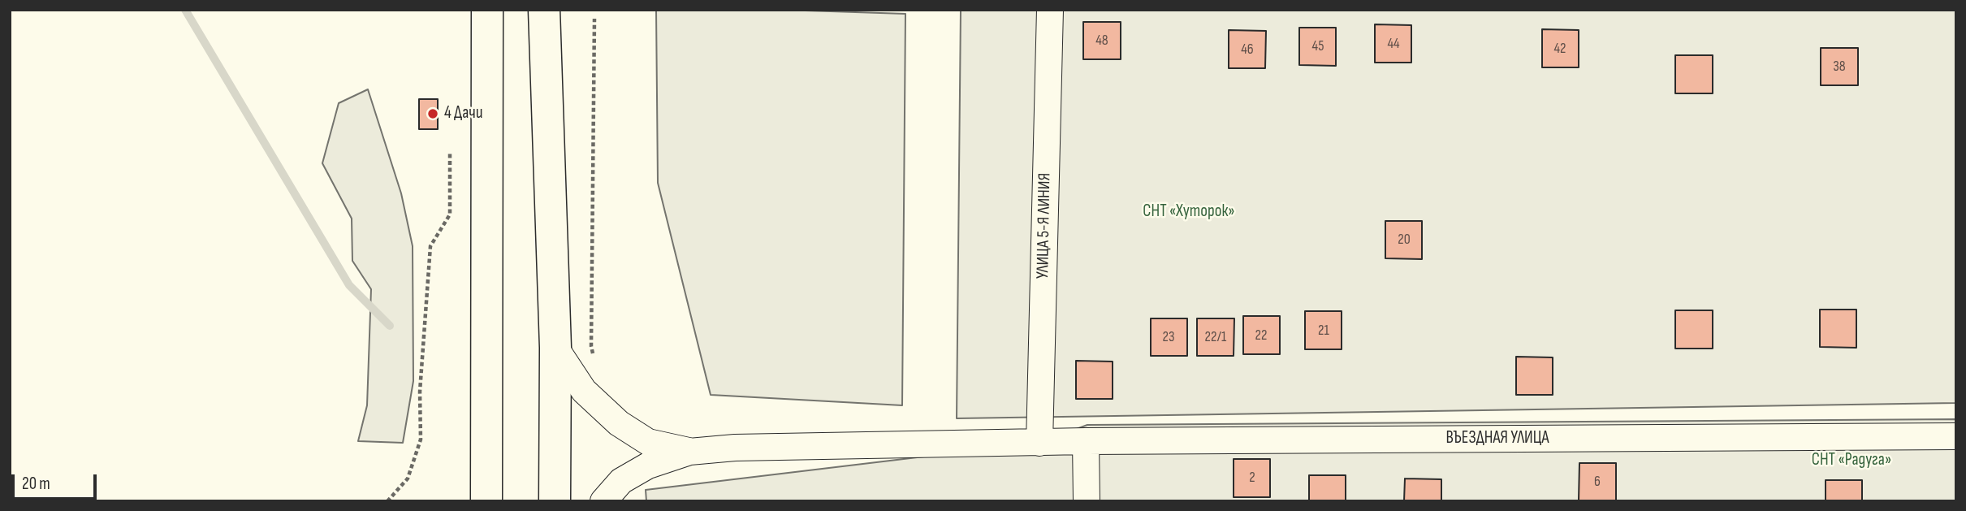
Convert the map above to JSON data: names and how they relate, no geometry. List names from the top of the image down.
{
  "streets": {
    "street": ["УЛИЦА 5-Я ЛИНИЯ", "ВЪЕЗДНАЯ УЛИЦА"]
  },
  "crossings": [
    ["УЛИЦА 5-Я ЛИНИЯ", "ВЪЕЗДНАЯ УЛИЦА"]
  ],
  "parks": ["СНТ «Хуторок»", "СНТ «Радуга»"],
  "places": ["4 Дачи"],
  "house_numbers": [
    "48",
    "44",
    "45",
    "42",
    "46",
    "38",
    "20",
    "21",
    "22",
    "23",
    "22/1",
    "2",
    "6"
  ],
  "scale_bar": "20 m"
}
